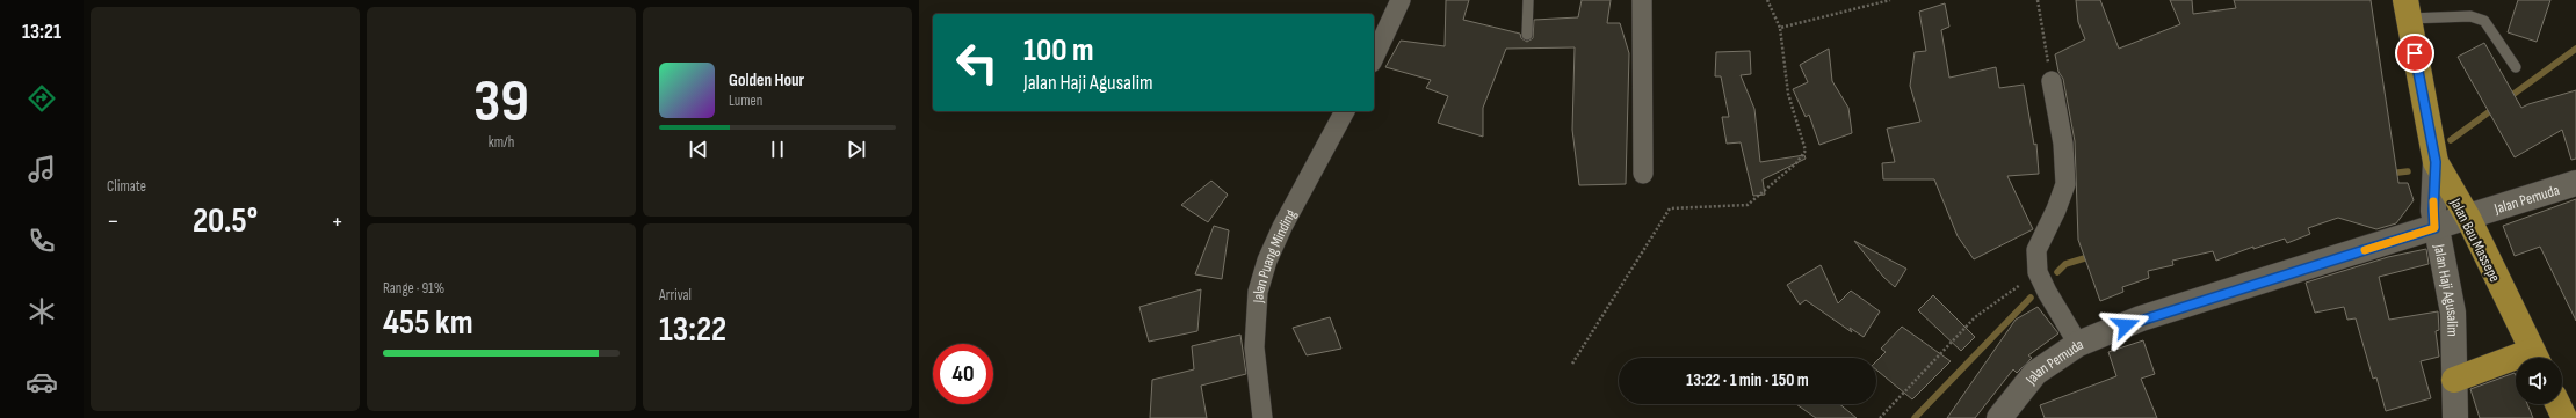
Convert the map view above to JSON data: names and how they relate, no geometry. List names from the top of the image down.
{
  "streets": {
    "highway": ["Jalan Bau Massepe"],
    "street": ["Jalan Pemuda", "Jalan Puang Minding", "Jalan Haji Agusalim"]
  },
  "crossings": [
    ["Jalan Pemuda", "Jalan Bau Massepe"],
    ["Jalan Pemuda", "Jalan Haji Agusalim"],
    ["Jalan Bau Massepe", "Jalan Haji Agusalim"]
  ],
  "page": {
    "tabs": "13:21",
    "tile": [
      "Climate",
      ["39", "km/h"],
      ["Range · 91%", "455 km"],
      ["Arrival", "13:22"]
    ],
    "turn": ["100 m", "Jalan Haji Agusalim"],
    "song": ["Golden Hour", "Lumen"],
    "heat": ["−", "20.5°", "+"],
    "limit": "40",
    "trip": "13:22 · 1 min · 150 m"
  }
}
